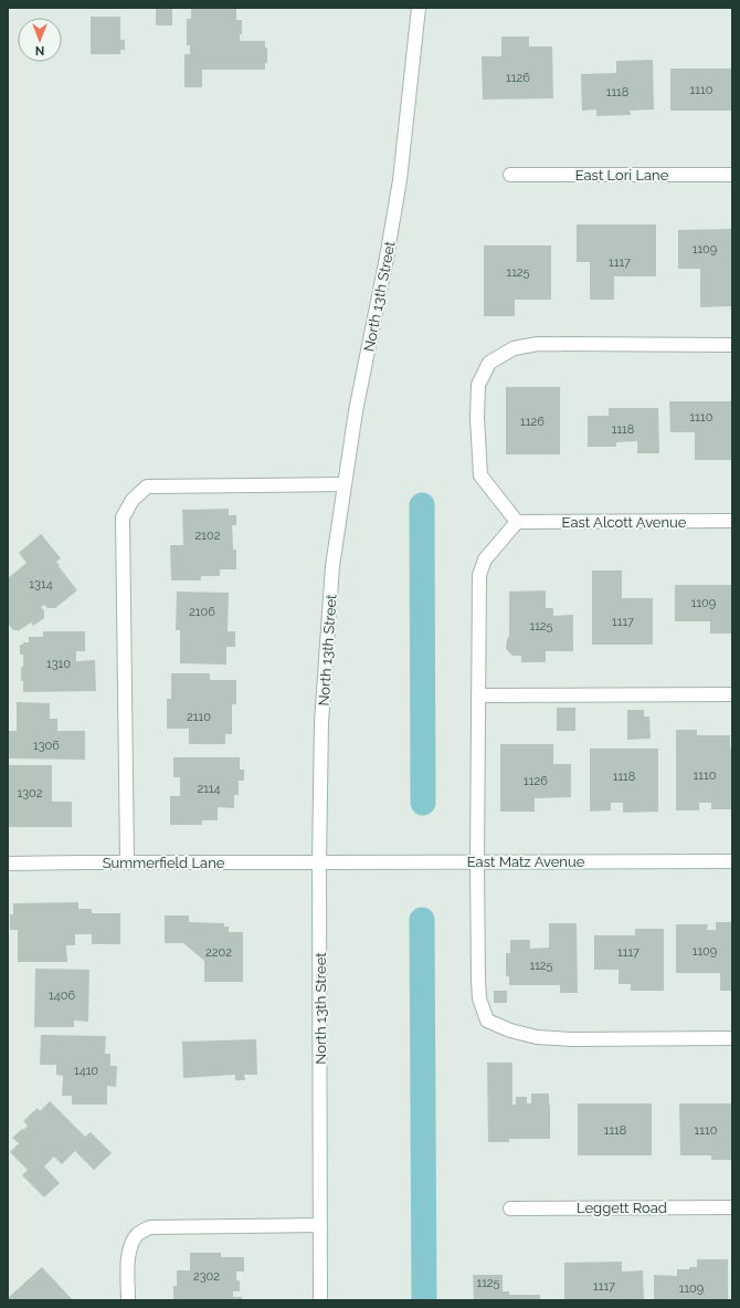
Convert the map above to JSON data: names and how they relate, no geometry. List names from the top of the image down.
{
  "streets": {
    "street": [
      "East Lori Lane",
      "North 13th Street",
      "East Alcott Avenue",
      "East Matz Avenue",
      "Summerfield Lane",
      "Leggett Road"
    ]
  },
  "crossings": [
    ["North 13th Street", "East Matz Avenue"],
    ["North 13th Street", "Summerfield Lane"],
    ["East Matz Avenue", "Summerfield Lane"]
  ],
  "house_numbers": [
    "1126",
    "1110",
    "1118",
    "1109",
    "1117",
    "1125",
    "1110",
    "1126",
    "1118",
    "2102",
    "1314",
    "1109",
    "2106",
    "1117",
    "1125",
    "1310",
    "2110",
    "1306",
    "1110",
    "1118",
    "1126",
    "2114",
    "1302",
    "1109",
    "2202",
    "1117",
    "1125",
    "1406",
    "1410",
    "1118",
    "1110",
    "2302",
    "1125",
    "1117",
    "1109"
  ],
  "north": "bottom"
}
